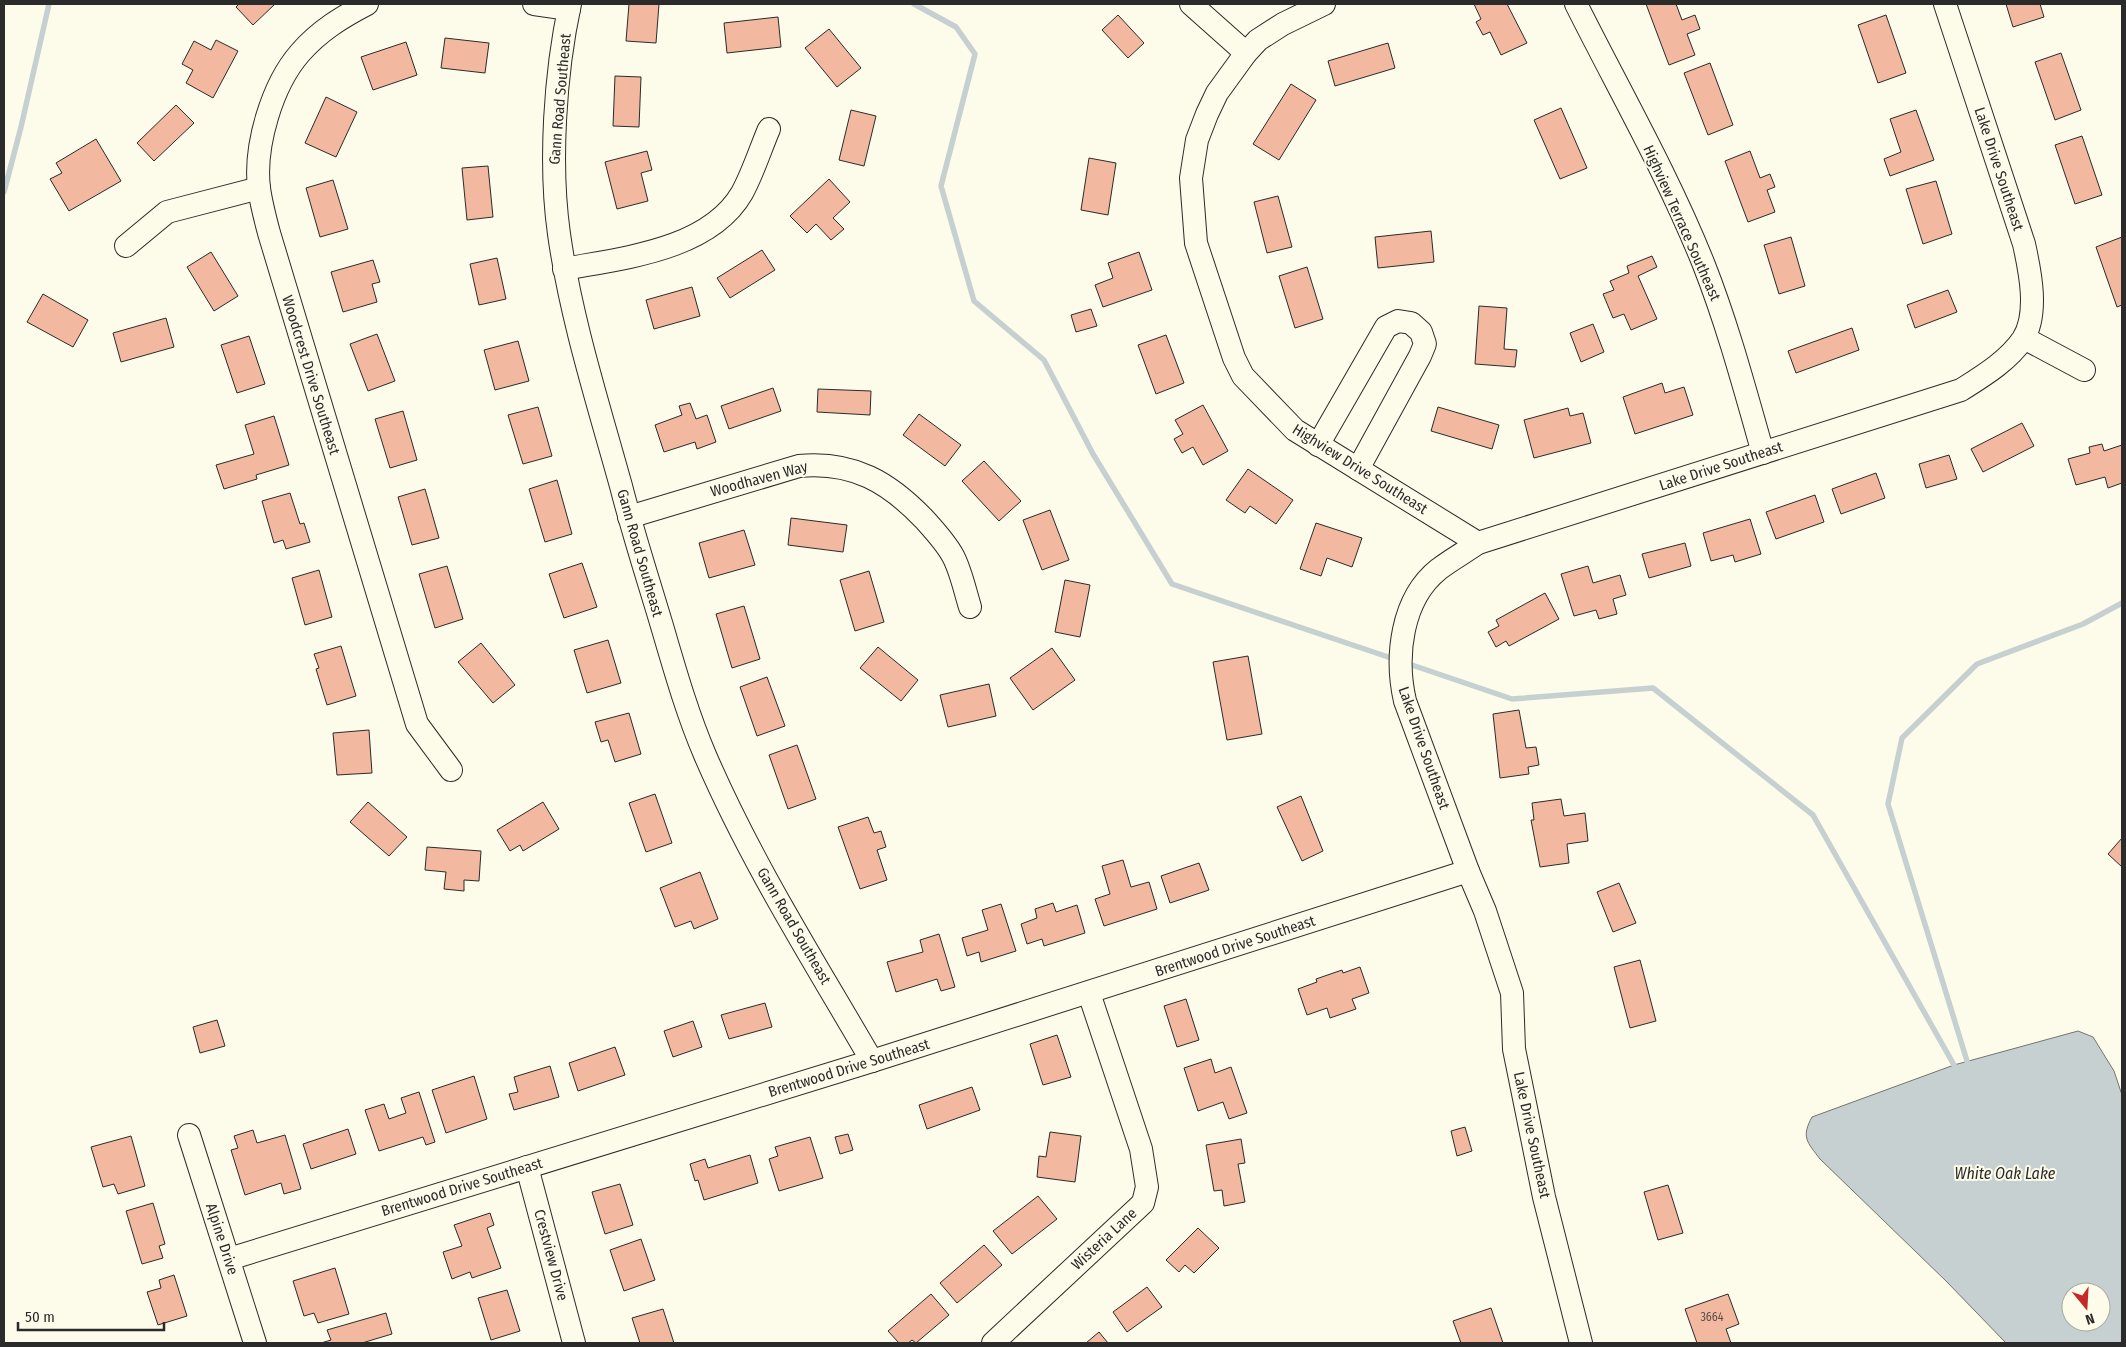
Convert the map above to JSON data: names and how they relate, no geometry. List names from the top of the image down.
{
  "streets": {
    "street": [
      "Gann Road Southeast",
      "Lake Drive Southeast",
      "Highview Terrace Southeast",
      "Woodcrest Drive Southeast",
      "Highview Drive Southeast",
      "Woodhaven Way",
      "Brentwood Drive Southeast",
      "Alpine Drive",
      "Wisteria Lane",
      "Crestview Drive"
    ]
  },
  "crossings": [
    ["Gann Road Southeast", "Woodhaven Way"],
    ["Gann Road Southeast", "Brentwood Drive Southeast"],
    ["Lake Drive Southeast", "Highview Terrace Southeast"],
    ["Lake Drive Southeast", "Highview Drive Southeast"],
    ["Lake Drive Southeast", "Brentwood Drive Southeast"],
    ["Brentwood Drive Southeast", "Alpine Drive"],
    ["Brentwood Drive Southeast", "Wisteria Lane"],
    ["Brentwood Drive Southeast", "Crestview Drive"]
  ],
  "water": ["White Oak Lake"],
  "house_numbers": ["3664"],
  "scale_bar": "50 m",
  "north": "bottom"
}
